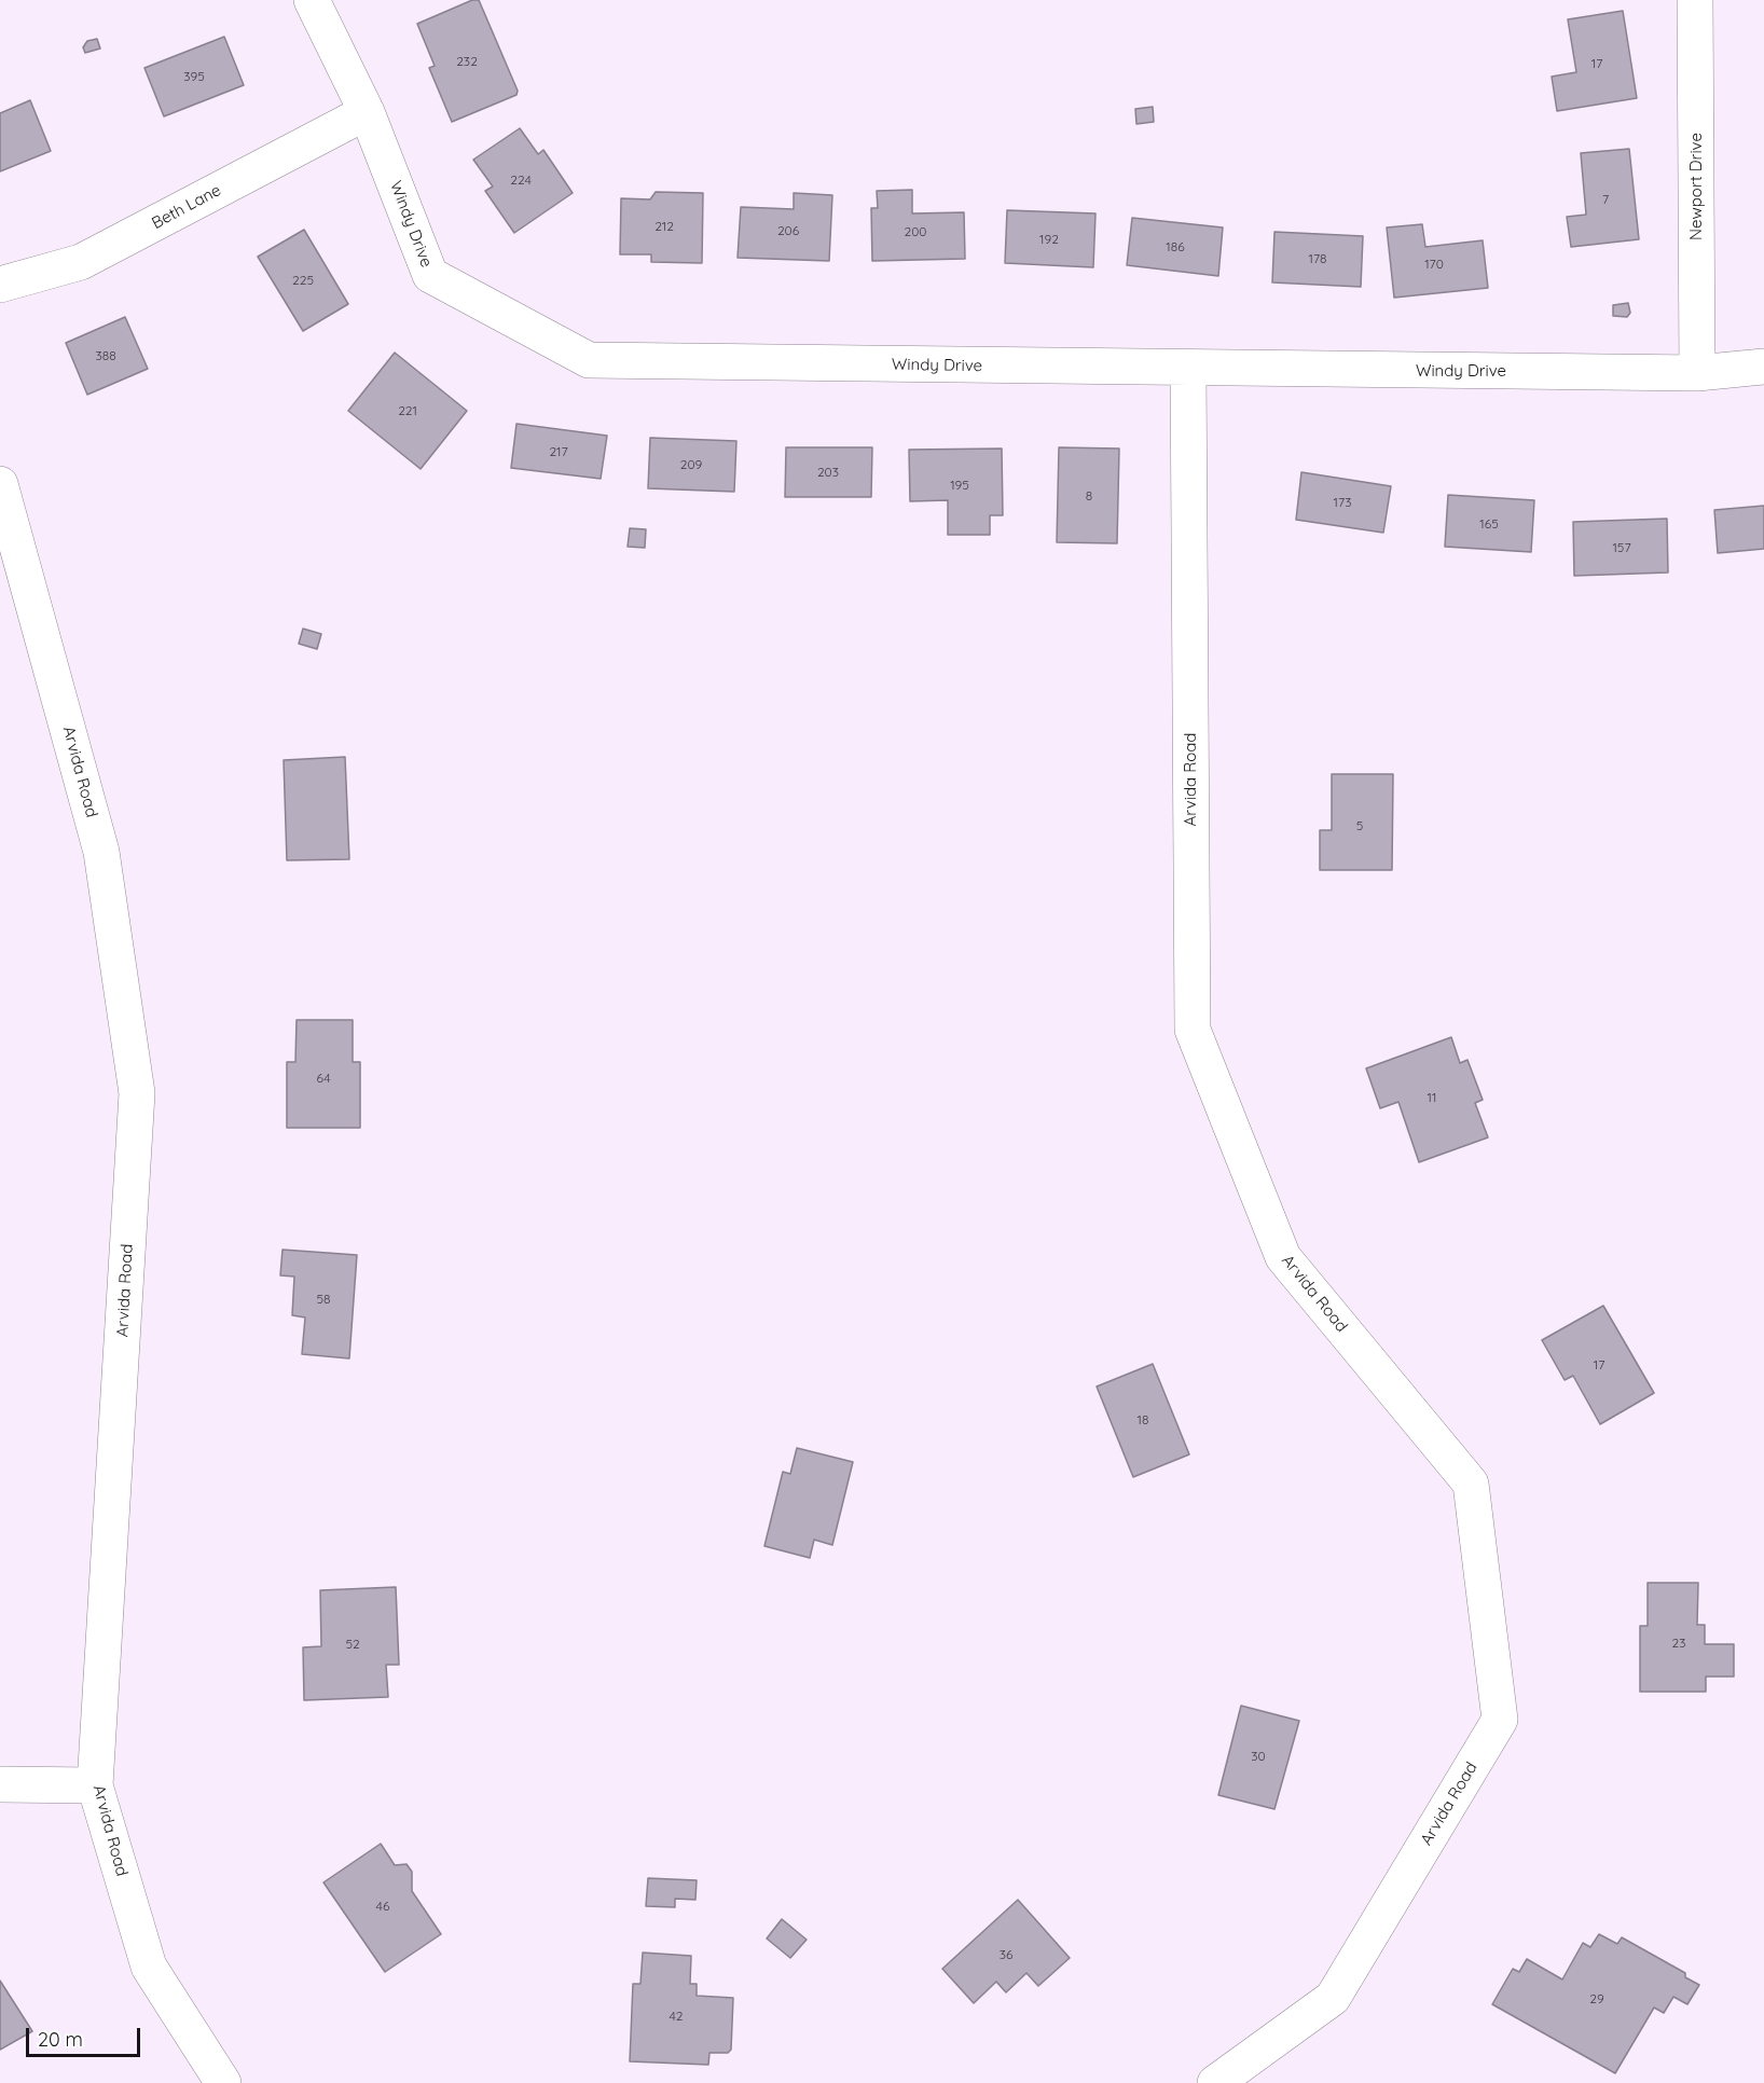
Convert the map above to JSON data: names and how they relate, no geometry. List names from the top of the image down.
{
  "streets": {
    "street": [
      "Newport Drive",
      "Beth Lane",
      "Windy Drive",
      "Arvida Road"
    ]
  },
  "crossings": [
    ["Newport Drive", "Windy Drive"],
    ["Beth Lane", "Windy Drive"],
    ["Windy Drive", "Arvida Road"]
  ],
  "house_numbers": [
    "232",
    "17",
    "395",
    "224",
    "7",
    "212",
    "206",
    "200",
    "192",
    "186",
    "178",
    "170",
    "225",
    "388",
    "221",
    "217",
    "209",
    "203",
    "195",
    "8",
    "173",
    "165",
    "157",
    "5",
    "64",
    "11",
    "58",
    "17",
    "18",
    "23",
    "52",
    "30",
    "46",
    "36",
    "29",
    "42"
  ],
  "scale_bar": "20 m"
}
